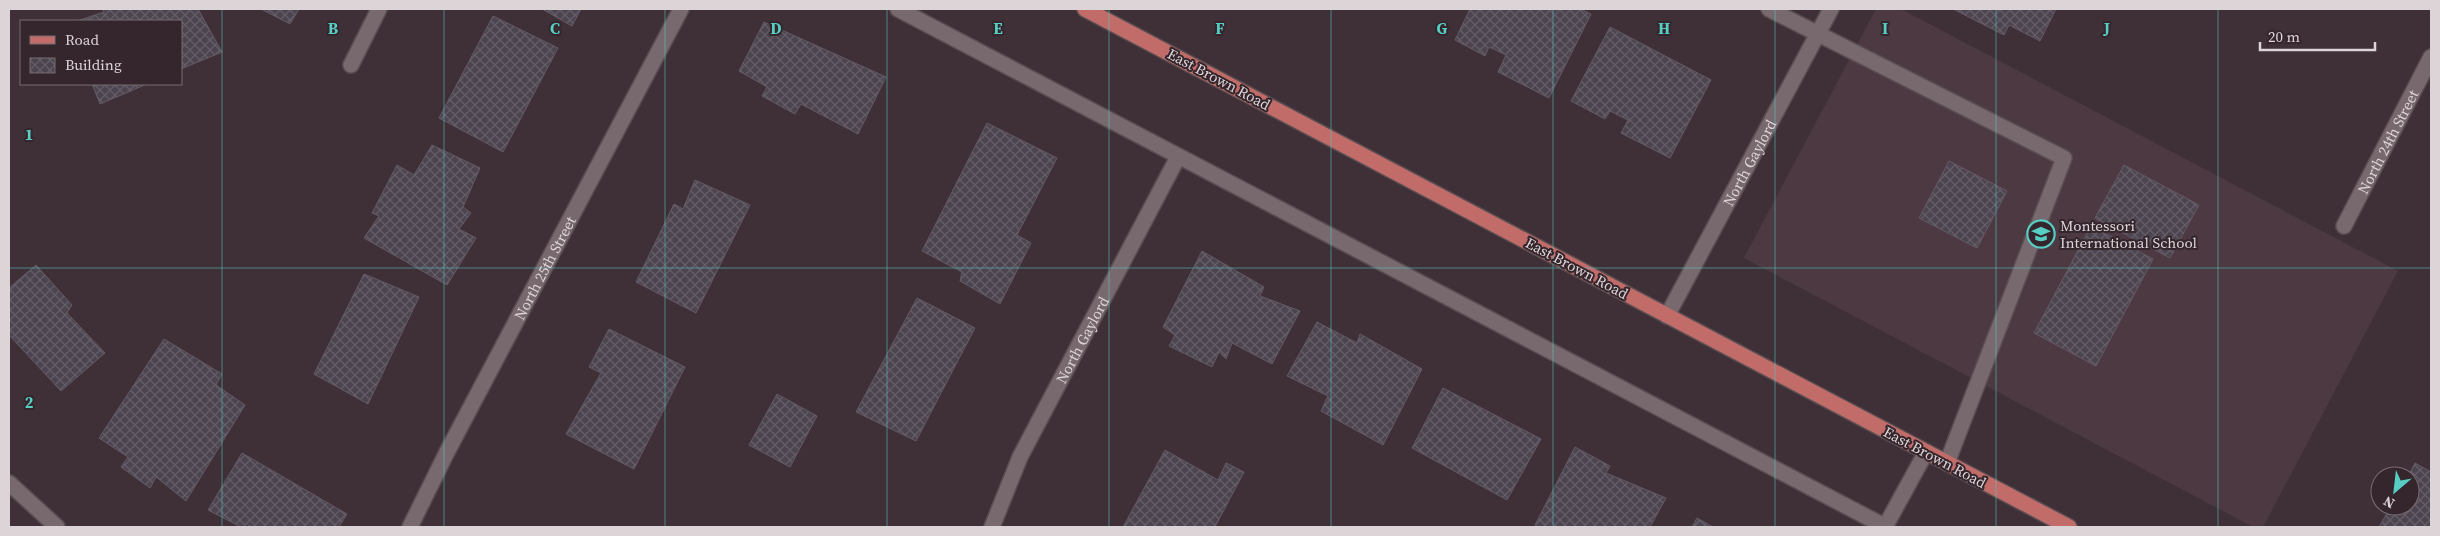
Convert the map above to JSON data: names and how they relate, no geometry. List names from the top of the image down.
{
  "streets": {
    "main road": ["East Brown Road"],
    "street": ["North 24th Street", "North Gaylord", "North 25th Street"]
  },
  "crossings": [
    ["East Brown Road", "North Gaylord"]
  ],
  "places": {
    "school or university": ["Montessori International School"]
  },
  "legend": ["Road", "Building"],
  "scale_bar": "20 m",
  "north": "bottom left",
  "grid": {
    "columns": [
      "B",
      "C",
      "D",
      "E",
      "F",
      "G",
      "H",
      "I",
      "J"
    ],
    "rows": ["1", "2"]
  }
}
